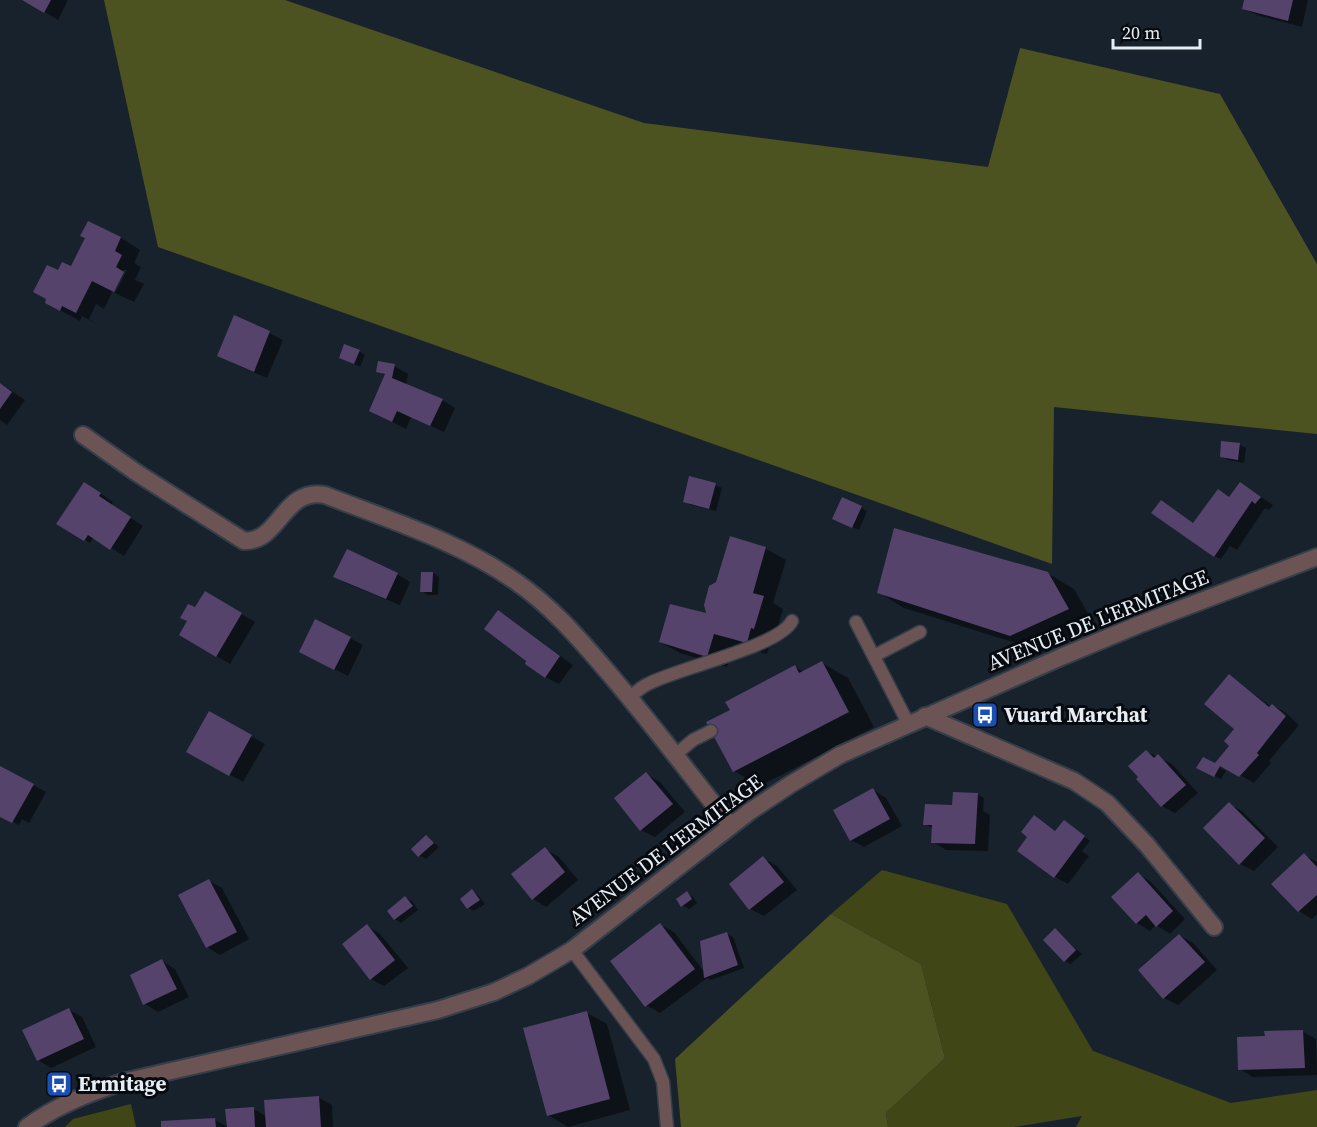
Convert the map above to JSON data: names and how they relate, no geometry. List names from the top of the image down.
{
  "streets": {
    "street": ["AVENUE DE L'ERMITAGE"]
  },
  "places": {
    "bus stop": ["Vuard Marchat", "Ermitage"]
  },
  "scale_bar": "20 m"
}
